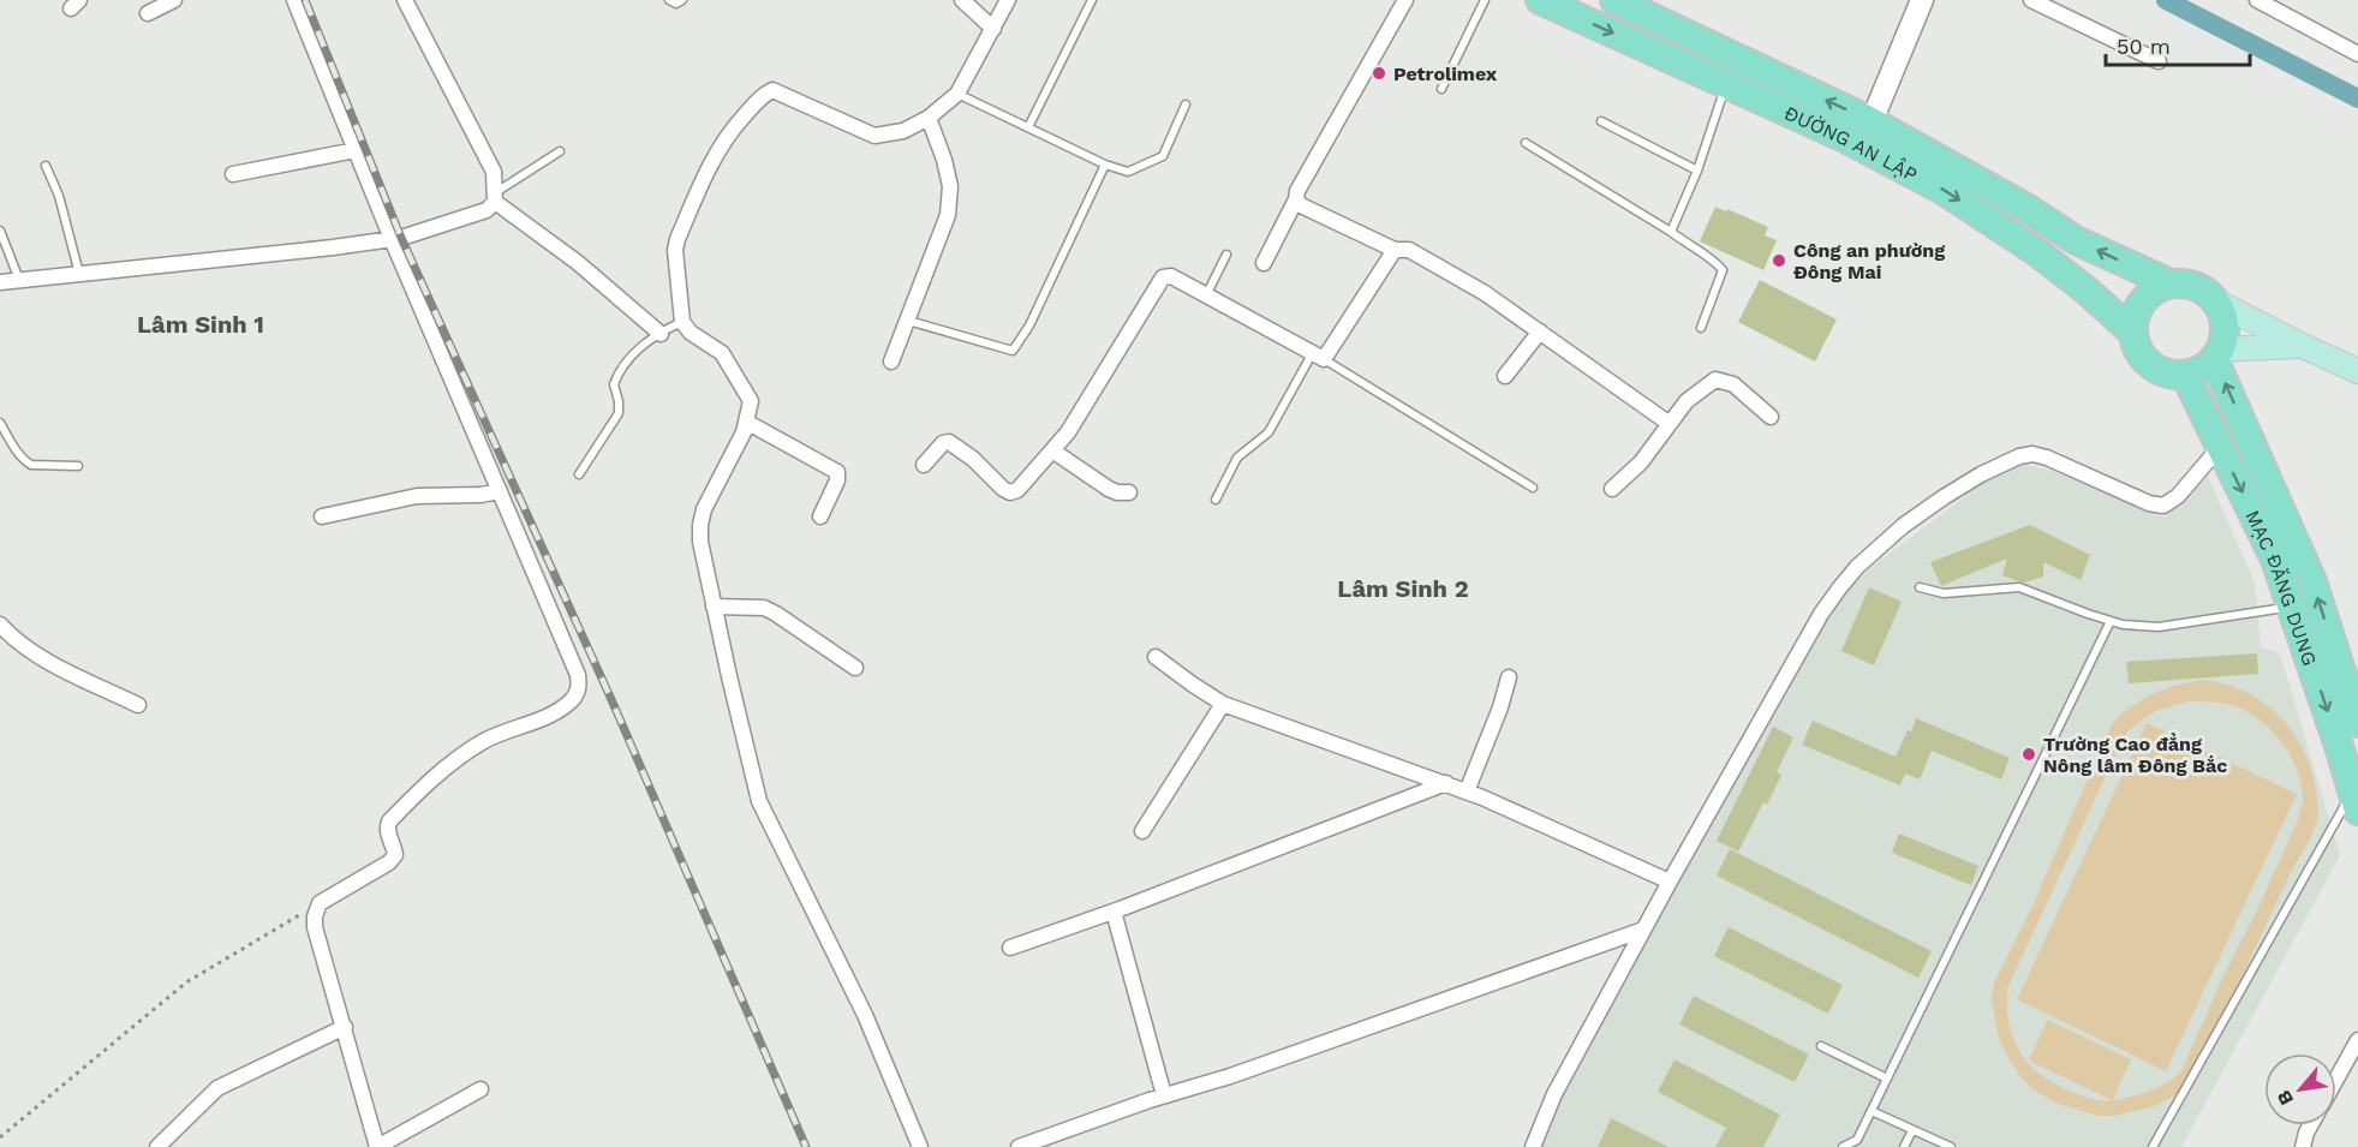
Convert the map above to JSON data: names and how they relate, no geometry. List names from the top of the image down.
{
  "streets": {
    "highway": ["ĐƯỜNG AN LẬP", "MẠC ĐĂNG DUNG"]
  },
  "crossings": [
    ["ĐƯỜNG AN LẬP", "MẠC ĐĂNG DUNG"]
  ],
  "districts": ["Lâm Sinh 1", "Lâm Sinh 2"],
  "places": ["Petrolimex", "Công an phường Đông Mai", "Trường Cao đẳng Nông lâm Đông Bắc"],
  "scale_bar": "50 m",
  "north": "bottom left"
}
